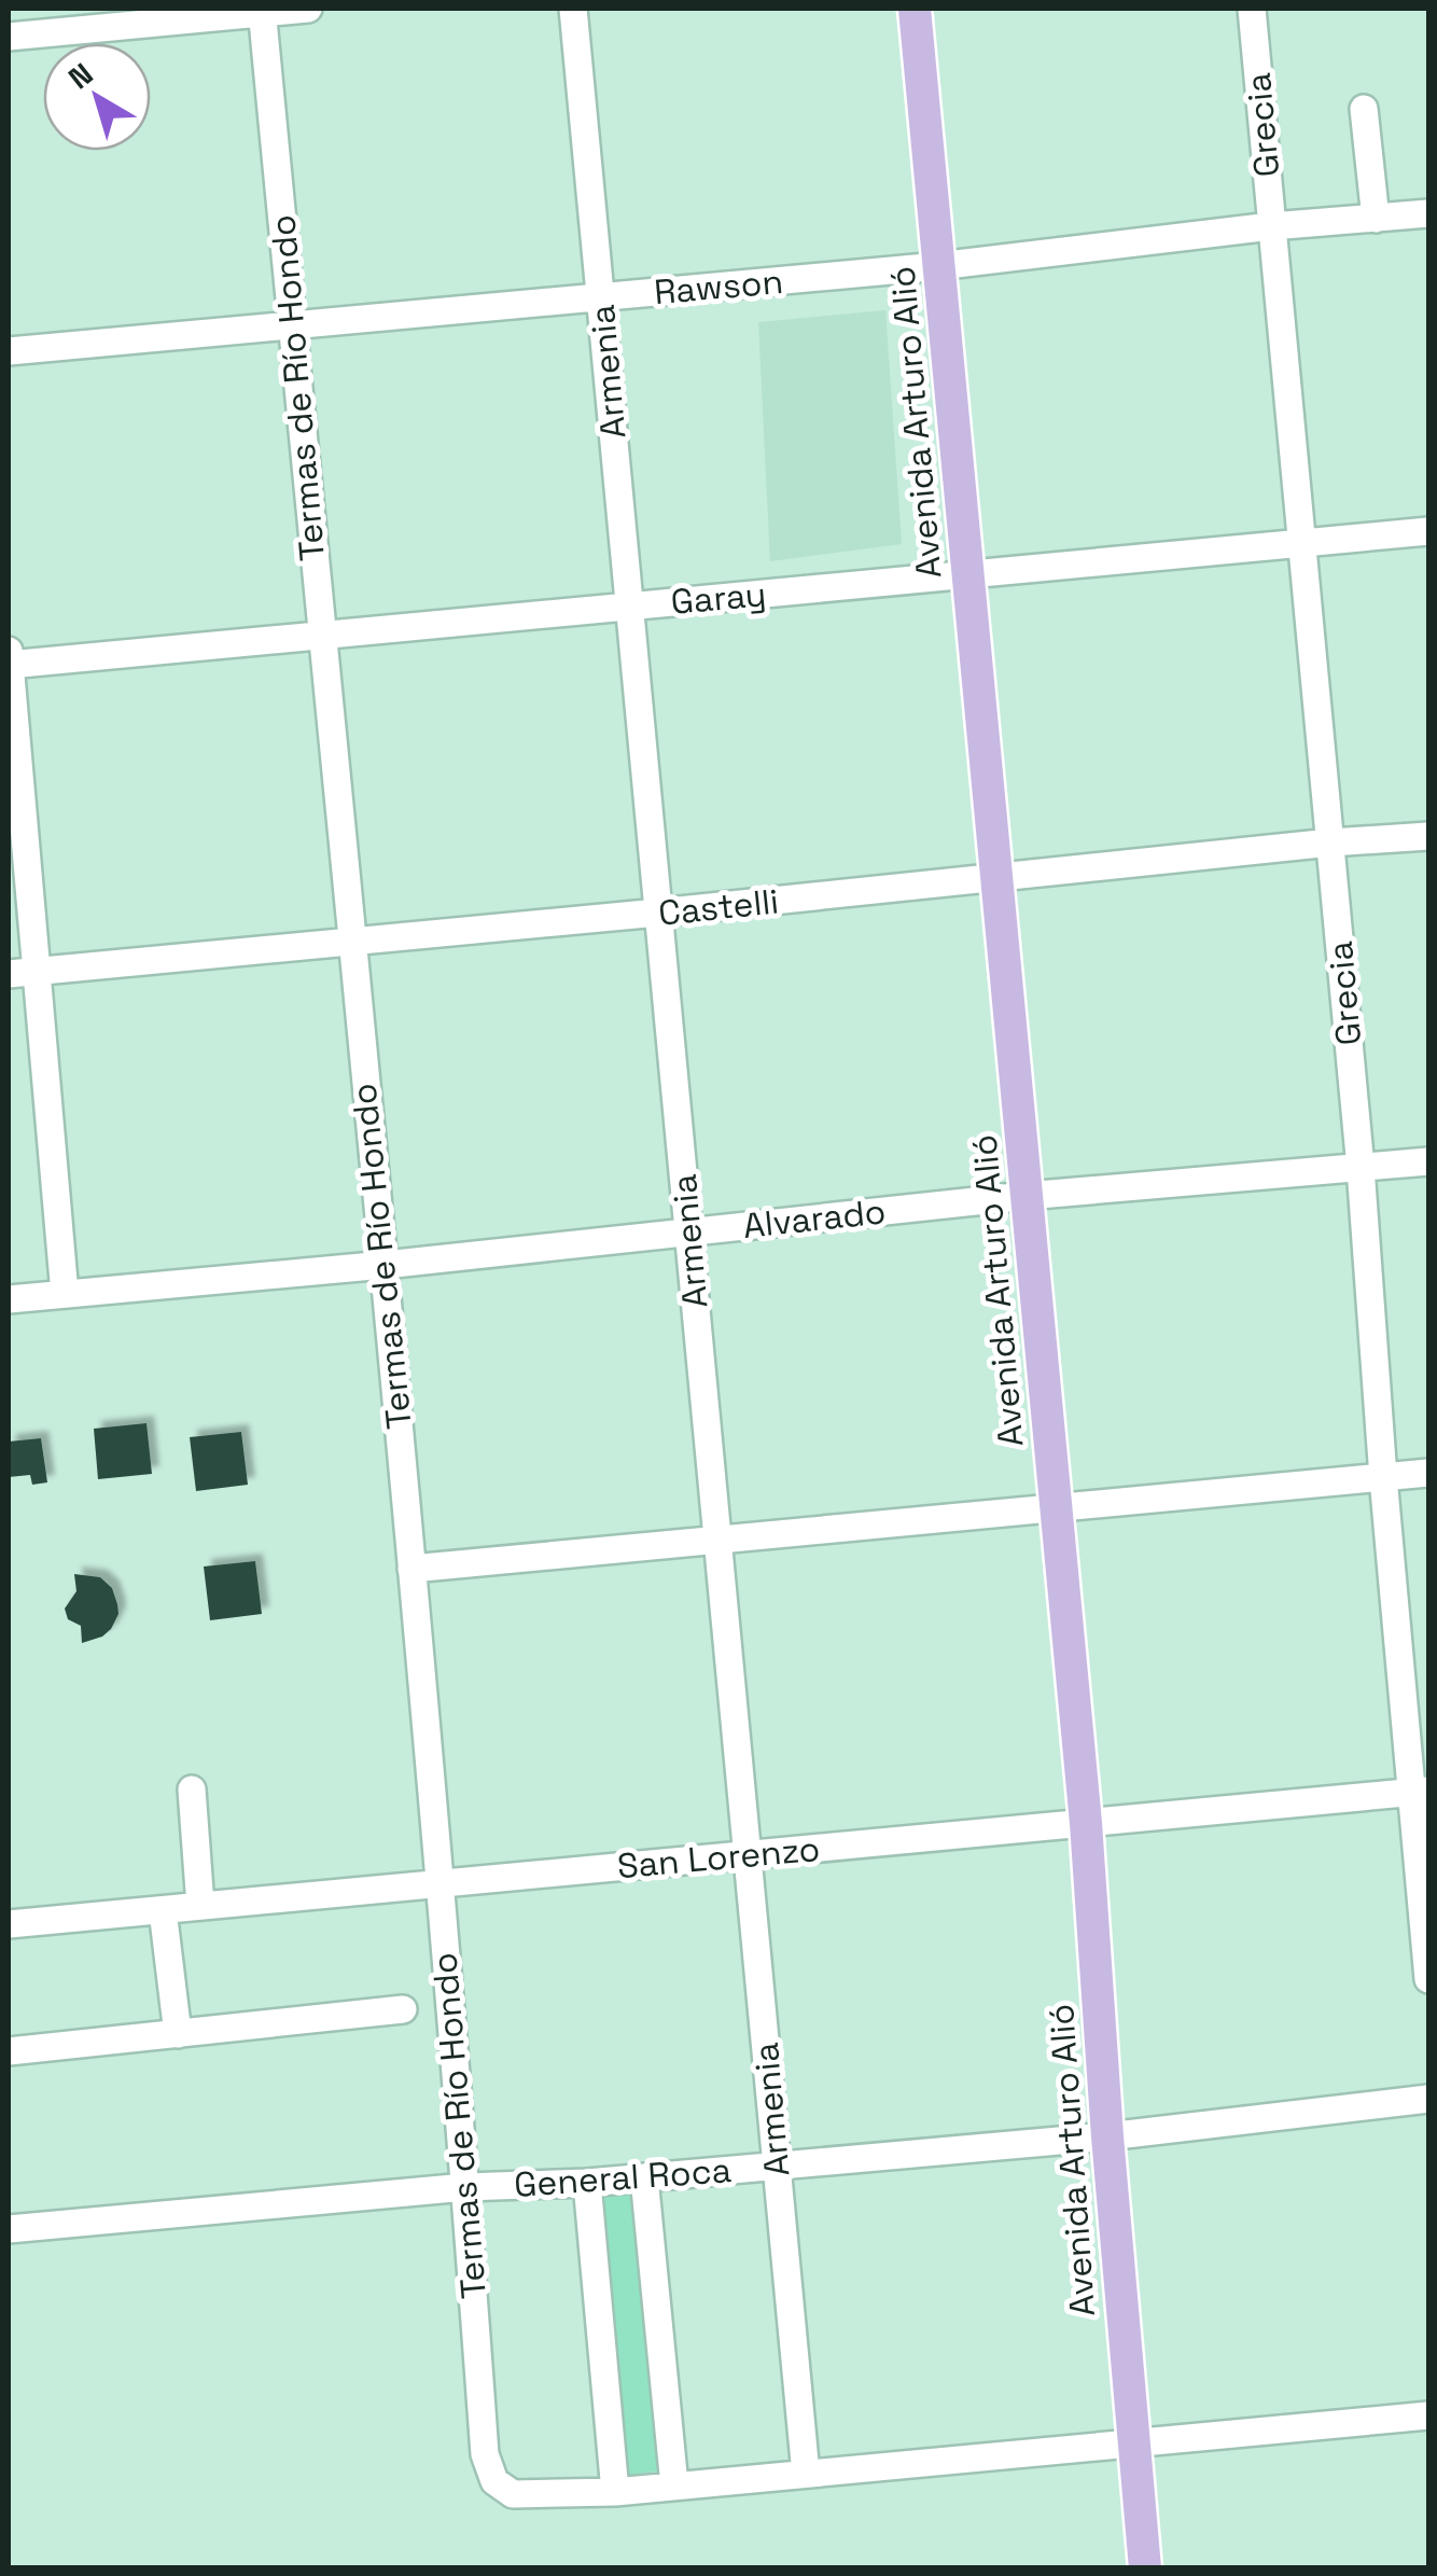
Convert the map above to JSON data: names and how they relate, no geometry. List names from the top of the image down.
{
  "streets": {
    "main road": ["Avenida Arturo Alió"],
    "street": [
      "Grecia",
      "Rawson",
      "Armenia",
      "Termas de Río Hondo",
      "Garay",
      "Castelli",
      "Alvarado",
      "San Lorenzo",
      "General Roca"
    ]
  },
  "crossings": [
    ["Grecia", "Rawson"],
    ["Grecia", "Garay"],
    ["Grecia", "Castelli"],
    ["Grecia", "Alvarado"],
    ["Grecia", "San Lorenzo"],
    ["Rawson", "Armenia"],
    ["Rawson", "Termas de Río Hondo"],
    ["Rawson", "Avenida Arturo Alió"],
    ["Armenia", "Garay"],
    ["Armenia", "Castelli"],
    ["Armenia", "Alvarado"],
    ["Armenia", "San Lorenzo"],
    ["Armenia", "General Roca"],
    ["Termas de Río Hondo", "Garay"],
    ["Termas de Río Hondo", "Castelli"],
    ["Termas de Río Hondo", "Alvarado"],
    ["Termas de Río Hondo", "San Lorenzo"],
    ["Termas de Río Hondo", "General Roca"],
    ["Avenida Arturo Alió", "Garay"],
    ["Avenida Arturo Alió", "Castelli"],
    ["Avenida Arturo Alió", "Alvarado"],
    ["Avenida Arturo Alió", "San Lorenzo"],
    ["Avenida Arturo Alió", "General Roca"]
  ],
  "north": "top left"
}
